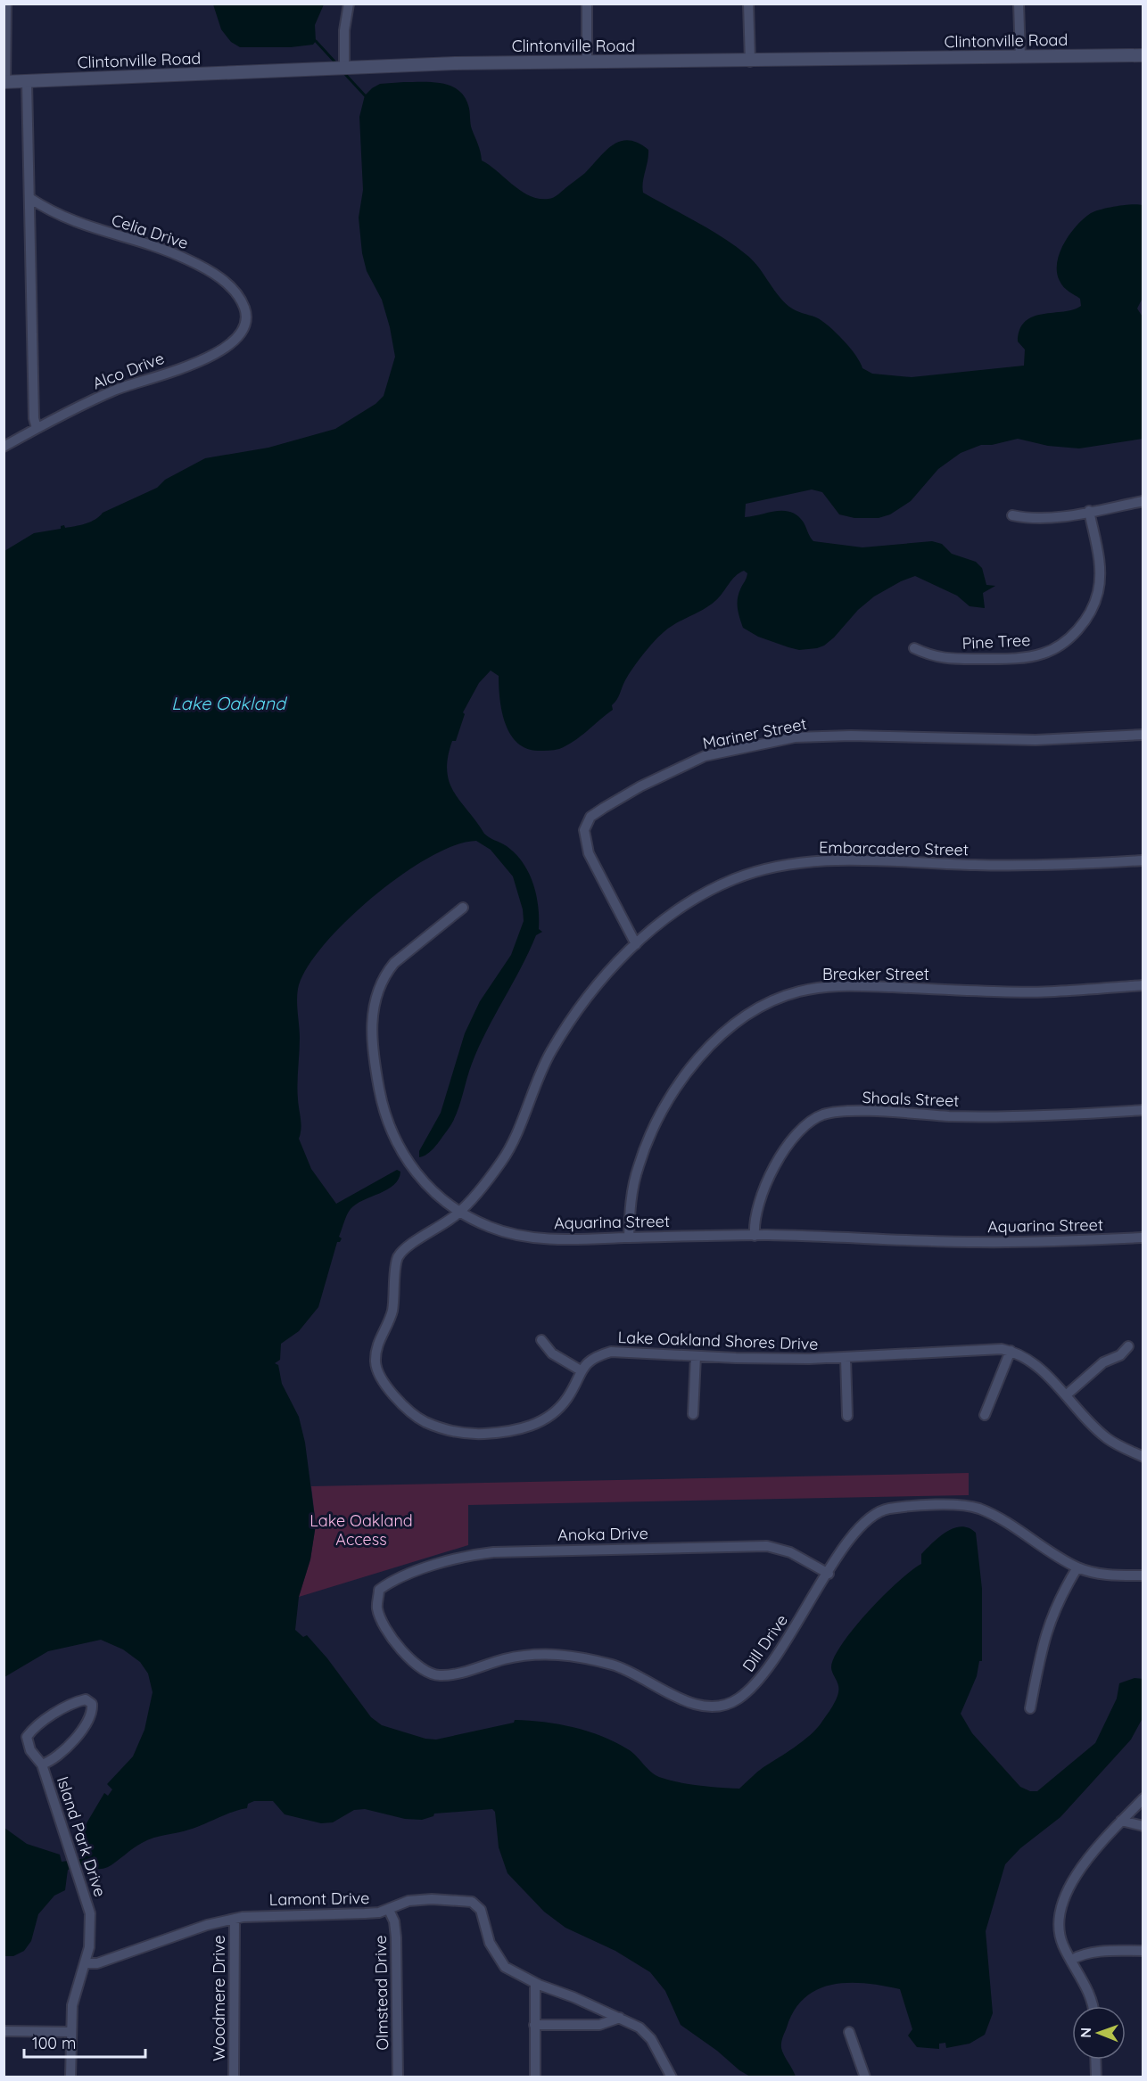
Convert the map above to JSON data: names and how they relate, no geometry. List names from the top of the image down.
{
  "streets": {
    "street": [
      "Clintonville Road",
      "Celia Drive",
      "Alco Drive",
      "Pine Tree",
      "Mariner Street",
      "Embarcadero Street",
      "Breaker Street",
      "Shoals Street",
      "Aquarina Street",
      "Lake Oakland Shores Drive",
      "Anoka Drive",
      "Dill Drive",
      "Island Park Drive",
      "Lamont Drive",
      "Olmstead Drive",
      "Woodmere Drive"
    ]
  },
  "crossings": [
    ["Celia Drive", "Alco Drive"],
    ["Mariner Street", "Embarcadero Street"],
    ["Embarcadero Street", "Aquarina Street"],
    ["Embarcadero Street", "Lake Oakland Shores Drive"],
    ["Breaker Street", "Aquarina Street"],
    ["Shoals Street", "Aquarina Street"],
    ["Aquarina Street", "Lake Oakland Shores Drive"],
    ["Anoka Drive", "Dill Drive"],
    ["Island Park Drive", "Lamont Drive"],
    ["Lamont Drive", "Olmstead Drive"],
    ["Lamont Drive", "Woodmere Drive"]
  ],
  "water": ["Lake Oakland"],
  "parks": ["Lake Oakland Access"],
  "scale_bar": "100 m",
  "north": "left"
}
